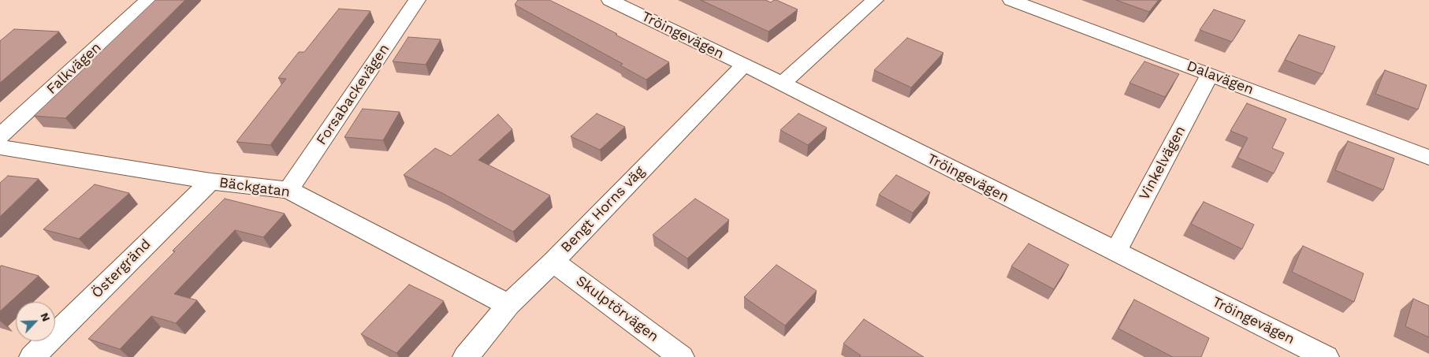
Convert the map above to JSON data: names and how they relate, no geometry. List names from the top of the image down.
{
  "streets": {
    "street": [
      "Tröingevägen",
      "Falkvägen",
      "Dalavägen",
      "Forsabackevägen",
      "Vinkelvägen",
      "Bäckgatan",
      "Bengt Horns väg",
      "Östergränd",
      "Skulptörvägen"
    ]
  },
  "crossings": [
    ["Tröingevägen", "Vinkelvägen"],
    ["Tröingevägen", "Bengt Horns väg"],
    ["Dalavägen", "Vinkelvägen"],
    ["Forsabackevägen", "Bäckgatan"],
    ["Bäckgatan", "Bengt Horns väg"],
    ["Bäckgatan", "Östergränd"],
    ["Bengt Horns väg", "Skulptörvägen"]
  ],
  "north": "top right"
}
